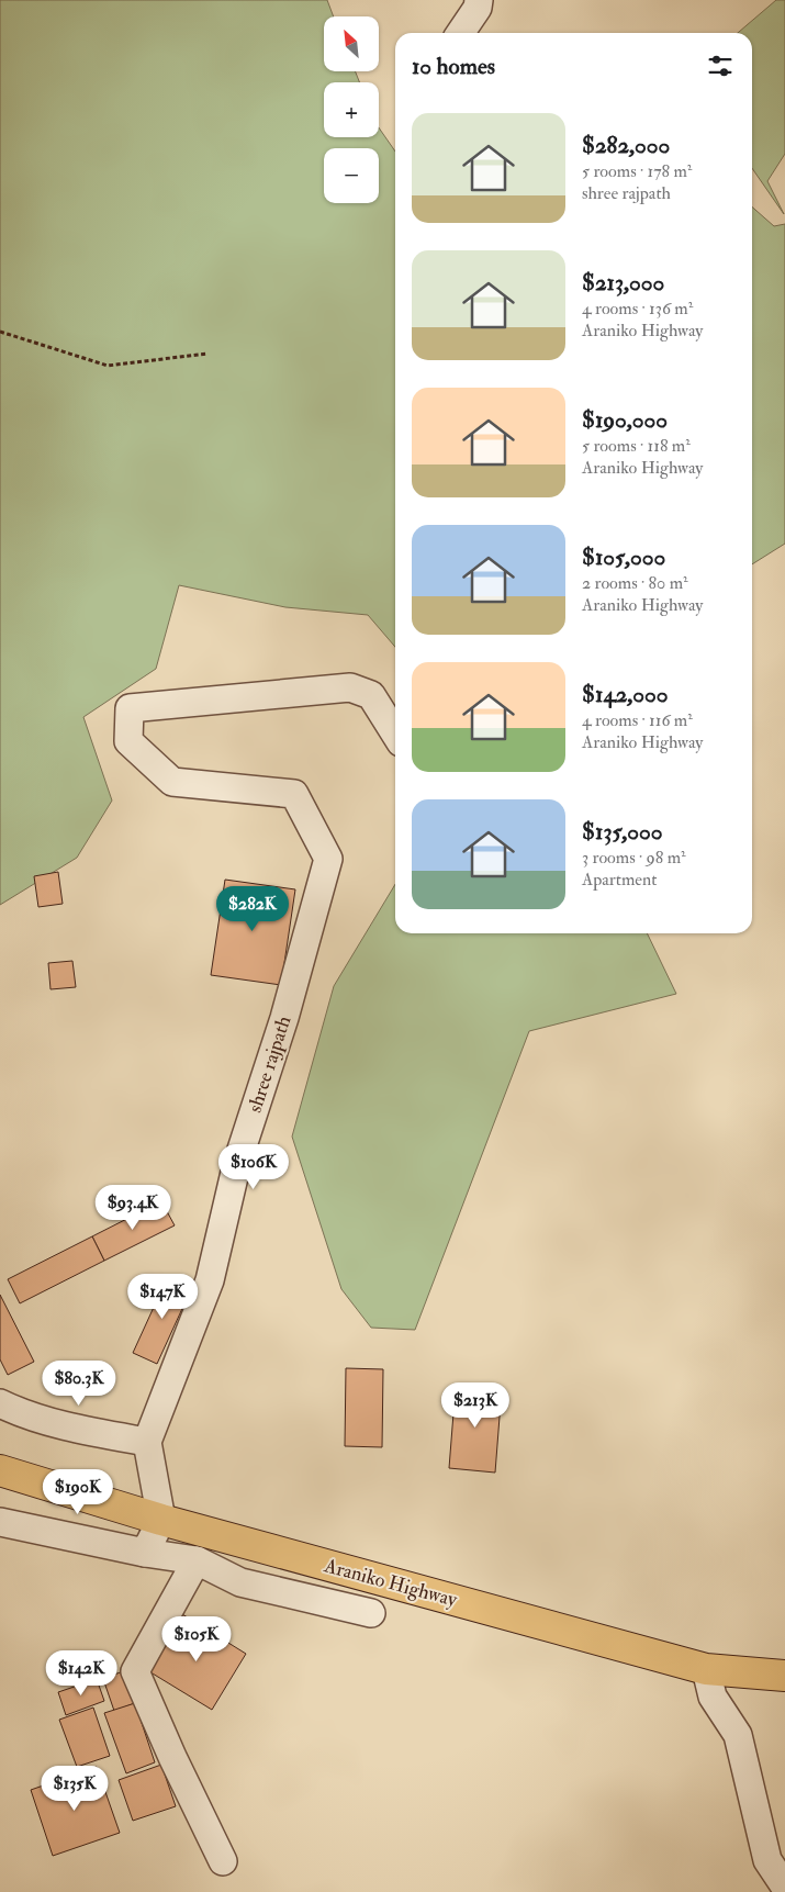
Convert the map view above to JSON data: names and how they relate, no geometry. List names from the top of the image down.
{
  "streets": {
    "highway": ["Araniko Highway"],
    "street": ["shree rajpath"]
  },
  "north": "top left",
  "page": {
    "map_buttons": ["+", "−"],
    "heading": "10 homes",
    "list": [
      {
        "name": "$282,000",
        "note": "5 rooms · 178 m² · shree rajpath"
      },
      {
        "name": "$213,000",
        "note": "4 rooms · 136 m² · Araniko Highway"
      },
      {
        "name": "$190,000",
        "note": "5 rooms · 118 m² · Araniko Highway"
      },
      {
        "name": "$105,000",
        "note": "2 rooms · 80 m² · Araniko Highway"
      },
      {
        "name": "$142,000",
        "note": "4 rooms · 116 m² · Araniko Highway"
      },
      {
        "name": "$135,000",
        "note": "3 rooms · 98 m² · Apartment"
      }
    ],
    "price": [
      "$282K",
      "$106K",
      "$93.4K",
      "$147K",
      "$80.3K",
      "$213K",
      "$190K",
      "$105K",
      "$142K",
      "$135K"
    ]
  }
}
